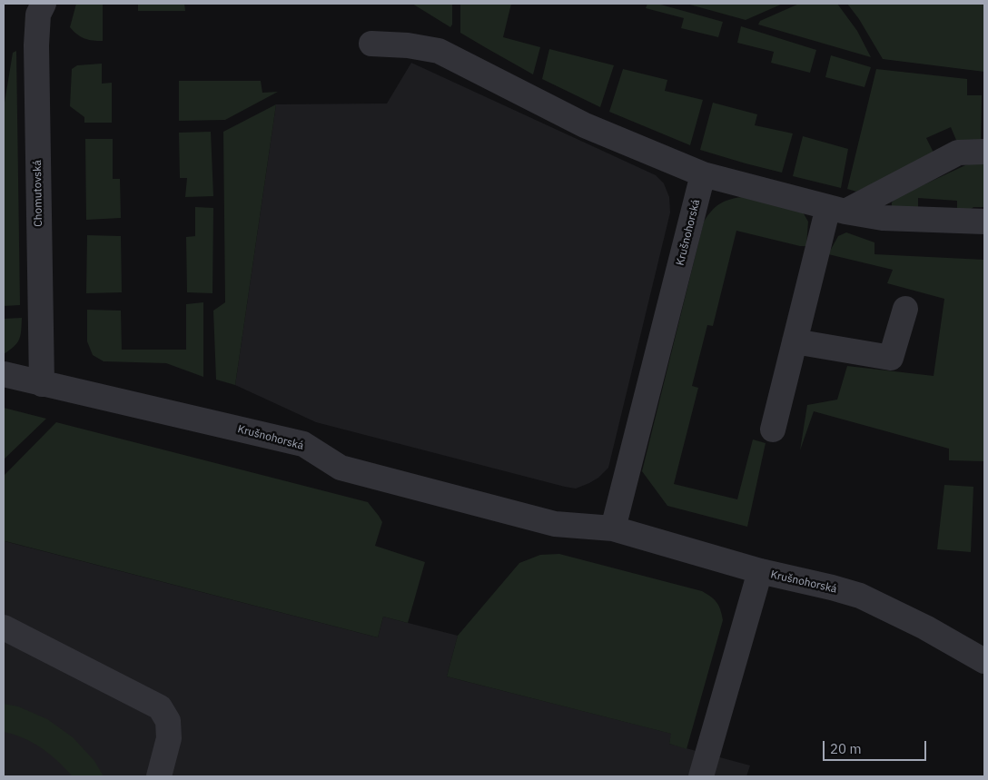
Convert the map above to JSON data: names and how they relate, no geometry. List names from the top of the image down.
{
  "streets": {
    "street": ["Chomutovská", "Krušnohorská"]
  },
  "crossings": [
    ["Chomutovská", "Krušnohorská"]
  ],
  "scale_bar": "20 m"
}
